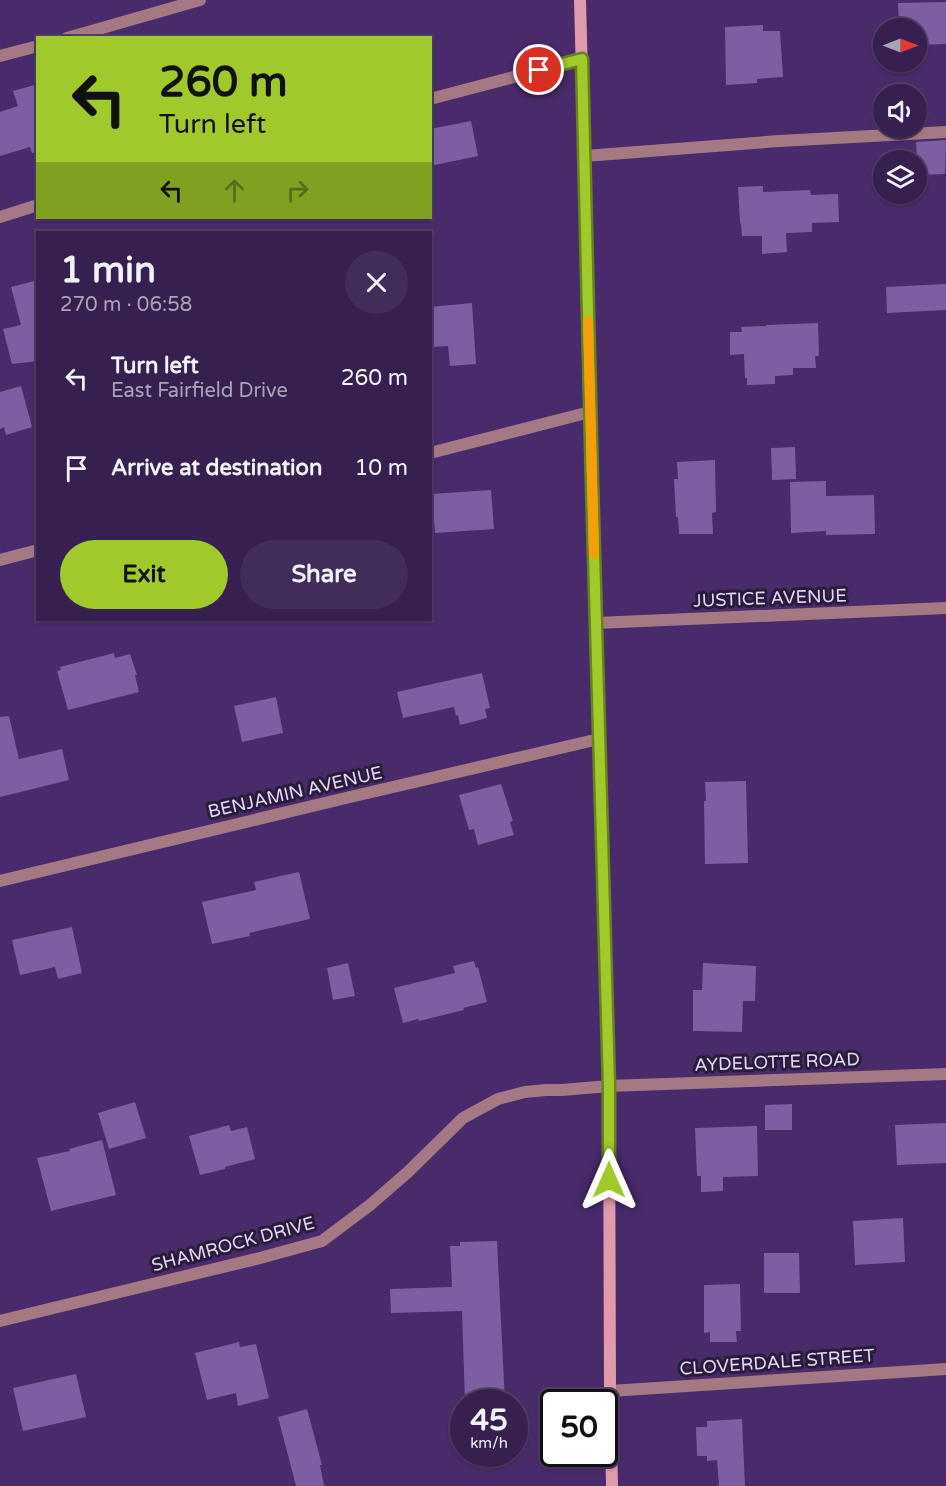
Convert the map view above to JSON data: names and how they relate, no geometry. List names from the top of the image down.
{
  "streets": {
    "street": [
      "JUSTICE AVENUE",
      "BENJAMIN AVENUE",
      "AYDELOTTE ROAD",
      "SHAMROCK DRIVE",
      "CLOVERDALE STREET"
    ]
  },
  "crossings": [
    ["AYDELOTTE ROAD", "SHAMROCK DRIVE"]
  ],
  "north": "right",
  "page": {
    "turn": ["260 m", "Turn left"],
    "heading": ["1 min", "270 m · 06:58"],
    "list": [
      {
        "name": "Turn left",
        "note": "East Fairfield Drive",
        "value": "260 m"
      },
      {
        "name": "Arrive at destination",
        "value": "10 m"
      }
    ],
    "buttons": ["Exit", "Share"],
    "speed": "45 km/h",
    "limit": "50"
  }
}
